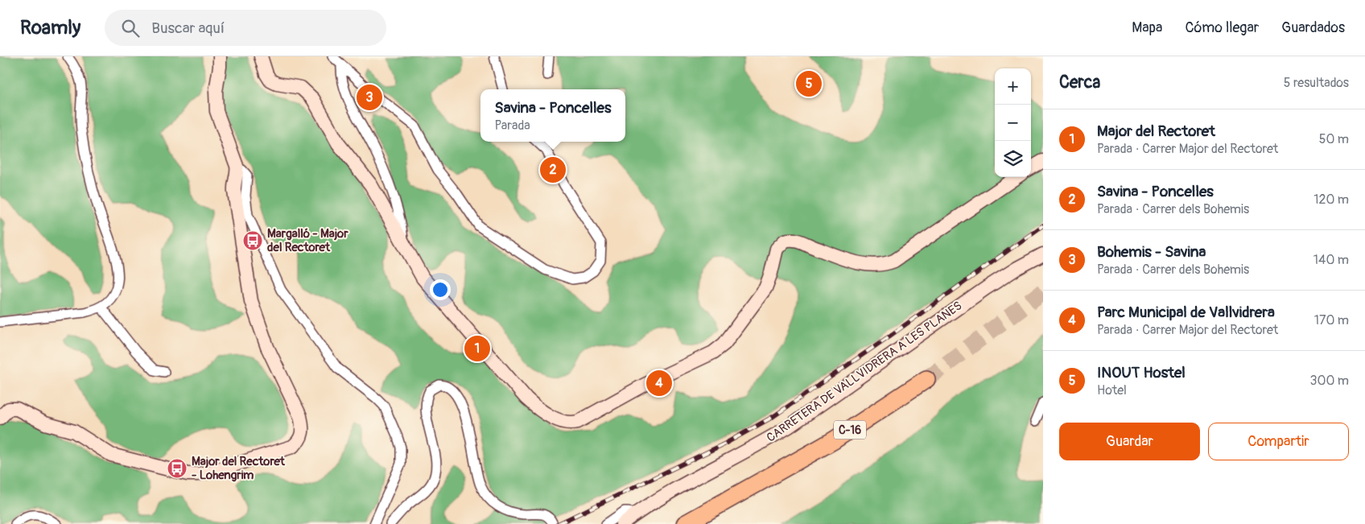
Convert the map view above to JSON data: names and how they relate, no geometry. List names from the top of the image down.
{
  "streets": {
    "highway": ["C-16"],
    "street": ["CARRETERA DE VALLVIDRERA A LES PLANES"]
  },
  "places": {
    "bus stop": ["Margalló - Major del Rectoret", "Major del Rectoret - Lohengrim"]
  },
  "page": {
    "header": "Roamly",
    "search": "Buscar aquí",
    "nav": ["Mapa", "Cómo llegar", "Guardados"],
    "heading": ["Cerca", "5 resultados"],
    "map_buttons": ["+", "−"],
    "pins": [
      "5",
      "3",
      "2",
      "1",
      "4"
    ],
    "popup": ["Savina - Poncelles", "Parada"],
    "list": [
      {
        "mark": "1",
        "name": "Major del Rectoret",
        "note": "Parada · Carrer Major del Rectoret",
        "value": "50 m"
      },
      {
        "mark": "2",
        "name": "Savina - Poncelles",
        "note": "Parada · Carrer dels Bohemis",
        "value": "120 m"
      },
      {
        "mark": "3",
        "name": "Bohemis - Savina",
        "note": "Parada · Carrer dels Bohemis",
        "value": "140 m"
      },
      {
        "mark": "4",
        "name": "Parc Municipal de Vallvidrera",
        "note": "Parada · Carrer Major del Rectoret",
        "value": "170 m"
      },
      {
        "mark": "5",
        "name": "INOUT Hostel",
        "note": "Hotel",
        "value": "300 m"
      }
    ],
    "buttons": ["Guardar", "Compartir"]
  }
}
